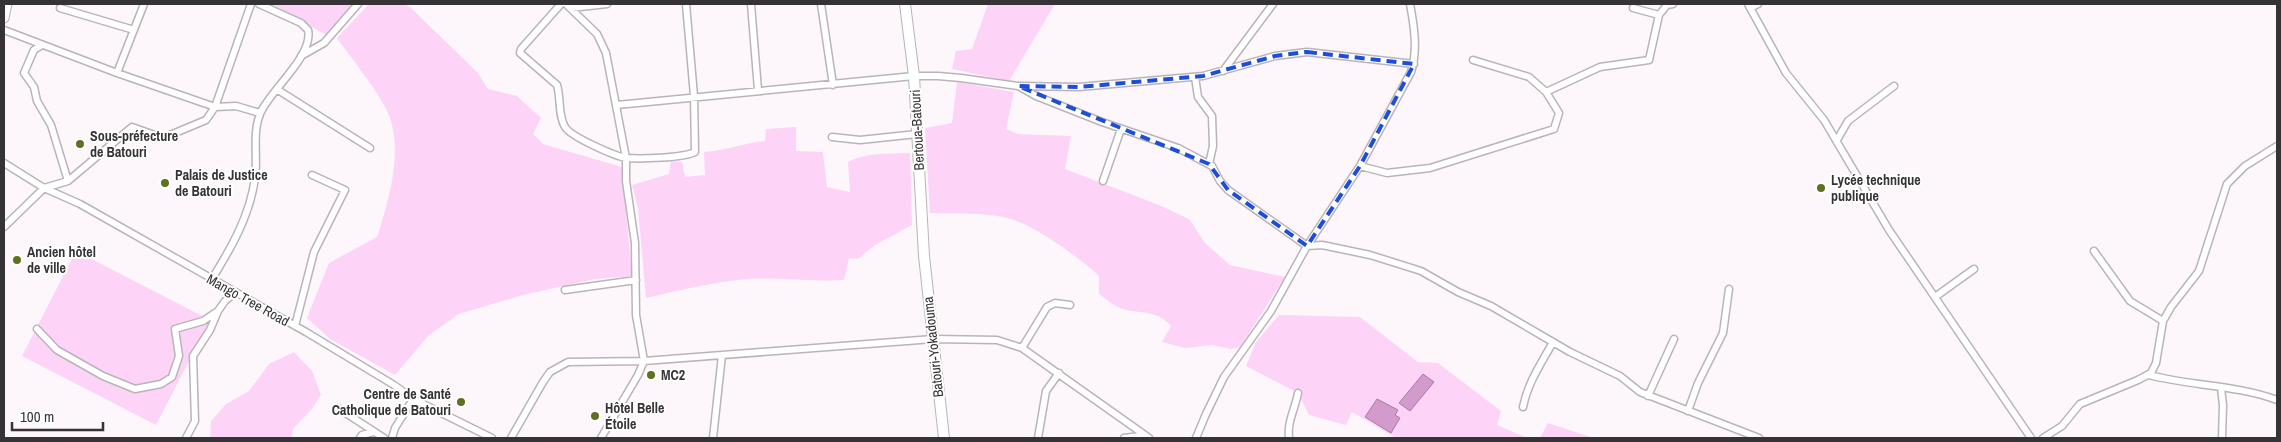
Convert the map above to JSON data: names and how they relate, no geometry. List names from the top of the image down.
{
  "streets": {
    "highway": ["Bertoua-Batouri", "Batouri-Yokadouma"],
    "street": ["Mango Tree Road"]
  },
  "crossings": [
    ["Bertoua-Batouri", "Batouri-Yokadouma"]
  ],
  "places": [
    "Sous-préfecture de Batouri",
    "Palais de Justice de Batouri",
    "Lycée technique publique",
    "Ancien hôtel de ville",
    "MC2",
    "Centre de Santé Catholique de Batouri",
    "Hôtel Belle Étoile"
  ],
  "scale_bar": "100 m"
}
